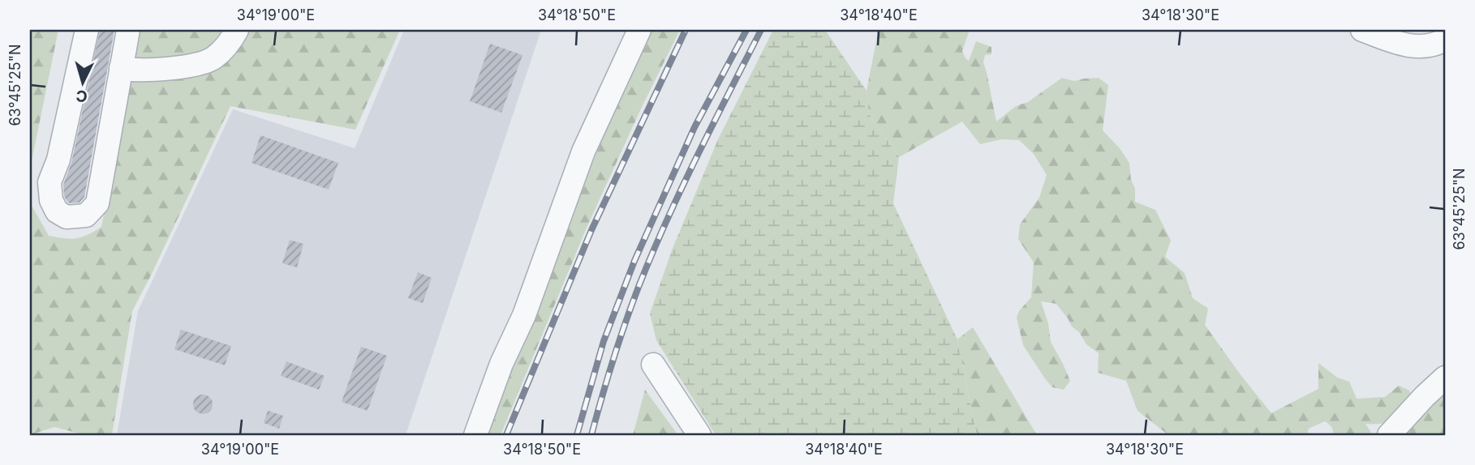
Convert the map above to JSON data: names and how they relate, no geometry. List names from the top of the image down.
{
  "north": "bottom",
  "coordinates": [
    "34°19'00\"E",
    "34°18'50\"E",
    "34°18'40\"E",
    "34°18'30\"E",
    "63°45'25\"N"
  ]
}
